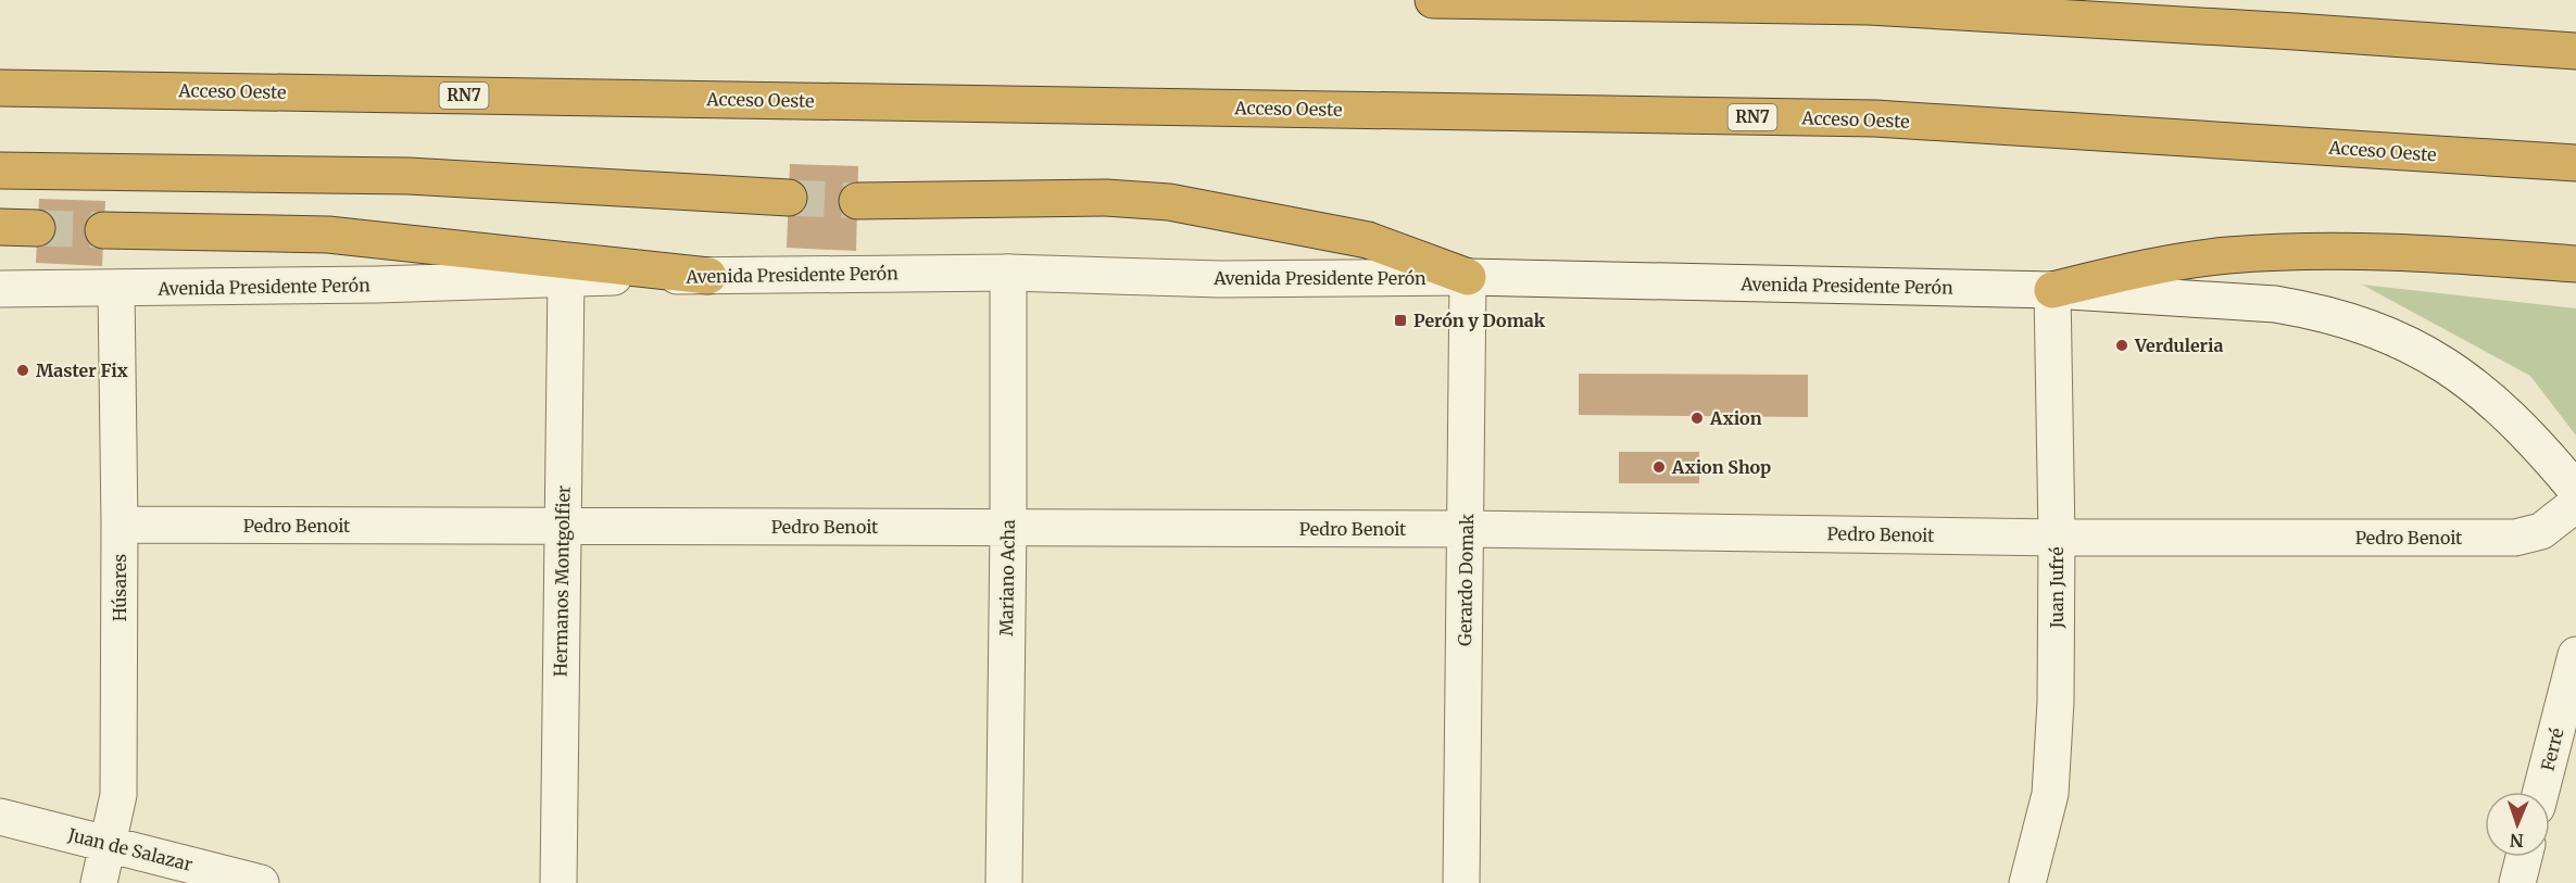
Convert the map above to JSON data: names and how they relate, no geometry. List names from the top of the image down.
{
  "streets": {
    "highway": ["Acceso Oeste", "RN7"],
    "street": [
      "Avenida Presidente Perón",
      "Pedro Benoit",
      "Mariano Acha",
      "Gerardo Domak",
      "Hermanos Montgolfier",
      "Húsares",
      "Juan Jufré",
      "Ferré",
      "Juan de Salazar"
    ]
  },
  "crossings": [
    ["Avenida Presidente Perón", "Mariano Acha"],
    ["Avenida Presidente Perón", "Gerardo Domak"],
    ["Avenida Presidente Perón", "Hermanos Montgolfier"],
    ["Avenida Presidente Perón", "Húsares"],
    ["Avenida Presidente Perón", "Juan Jufré"],
    ["Pedro Benoit", "Mariano Acha"],
    ["Pedro Benoit", "Gerardo Domak"],
    ["Pedro Benoit", "Hermanos Montgolfier"],
    ["Pedro Benoit", "Húsares"],
    ["Pedro Benoit", "Juan Jufré"],
    ["Húsares", "Juan de Salazar"]
  ],
  "places": {
    "transit": ["Perón y Domak"],
    "other": [
      "Verduleria",
      "Master Fix",
      "Axion",
      "Axion Shop"
    ]
  },
  "north": "bottom"
}
